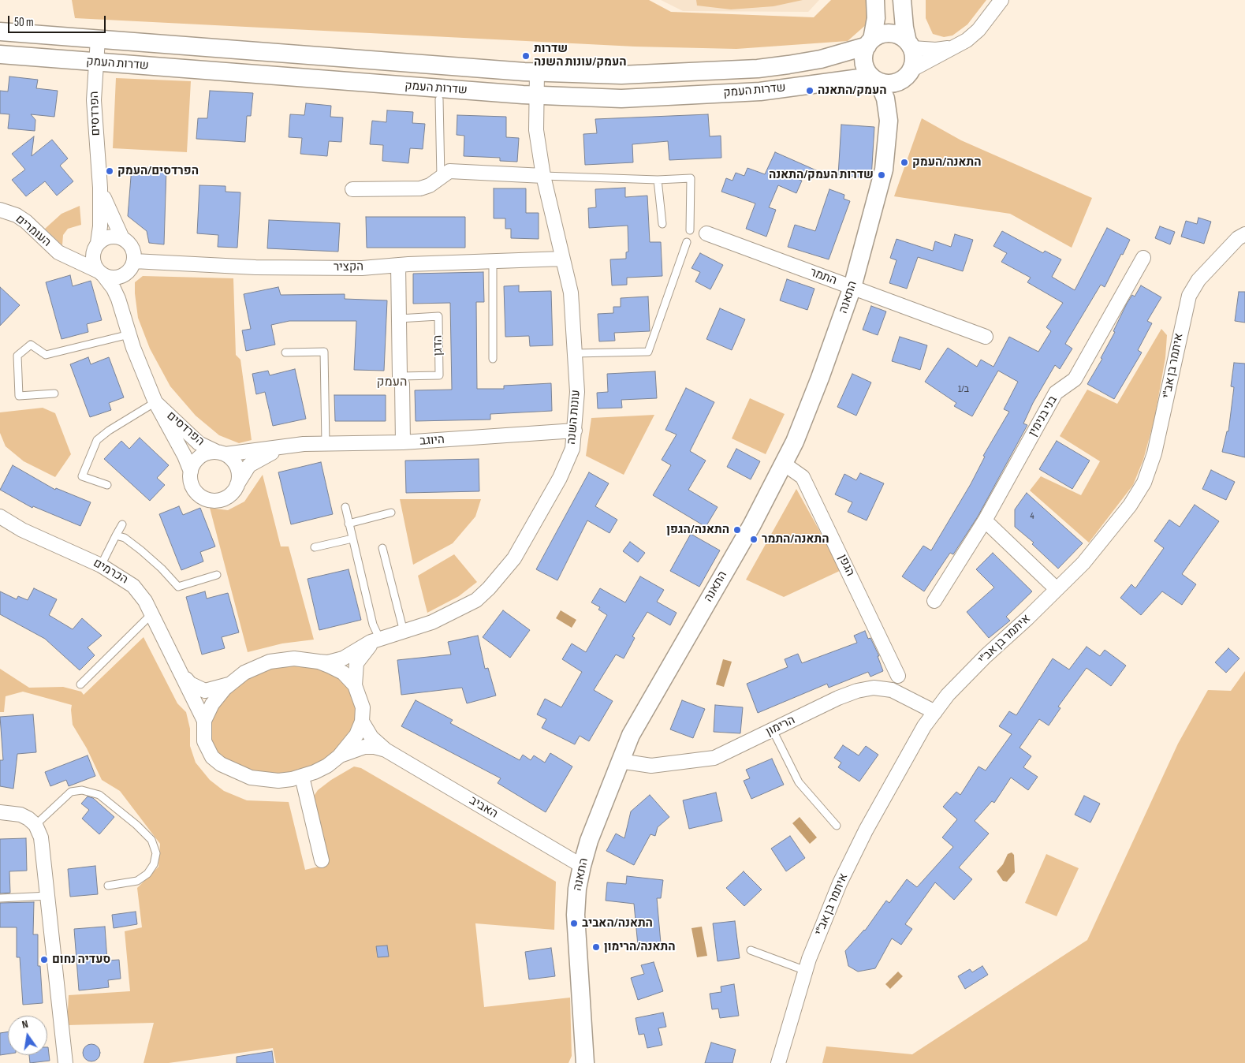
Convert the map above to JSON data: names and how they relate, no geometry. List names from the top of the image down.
{
  "streets": {
    "street": [
      "שדרות העמק",
      "הפרדסים",
      "העומרים",
      "הקציר",
      "התמר",
      "התאנה",
      "איתמר בן אב\"י",
      "בני בנימין",
      "עונות השנה",
      "היוגב",
      "הגפן",
      "הכרמים",
      "הרימון",
      "האביב"
    ],
    "lane": ["הדגן"]
  },
  "crossings": [
    ["שדרות העמק", "הפרדסים"],
    ["שדרות העמק", "התאנה"],
    ["שדרות העמק", "עונות השנה"],
    ["הפרדסים", "העומרים"],
    ["הפרדסים", "הקציר"],
    ["הפרדסים", "היוגב"],
    ["העומרים", "הקציר"],
    ["הקציר", "עונות השנה"],
    ["התמר", "התאנה"],
    ["התאנה", "הגפן"],
    ["התאנה", "הרימון"],
    ["התאנה", "האביב"],
    ["איתמר בן אב\"י", "הרימון"],
    ["עונות השנה", "היוגב"],
    ["עונות השנה", "הכרמים"],
    ["עונות השנה", "האביב"],
    ["הכרמים", "האביב"]
  ],
  "districts": ["העמק"],
  "places": [
    "שדרות העמק/עונות השנה",
    "העמק/התאנה",
    "התאנה/העמק",
    "הפרדסים/העמק",
    "שדרות העמק/התאנה",
    "התאנה/הגפן",
    "התאנה/התמר",
    "התאנה/האביב",
    "התאנה/הרימון",
    "סעדיה נחום"
  ],
  "house_numbers": ["1/ב", "4"],
  "scale_bar": "50 m",
  "north": "top"
}
